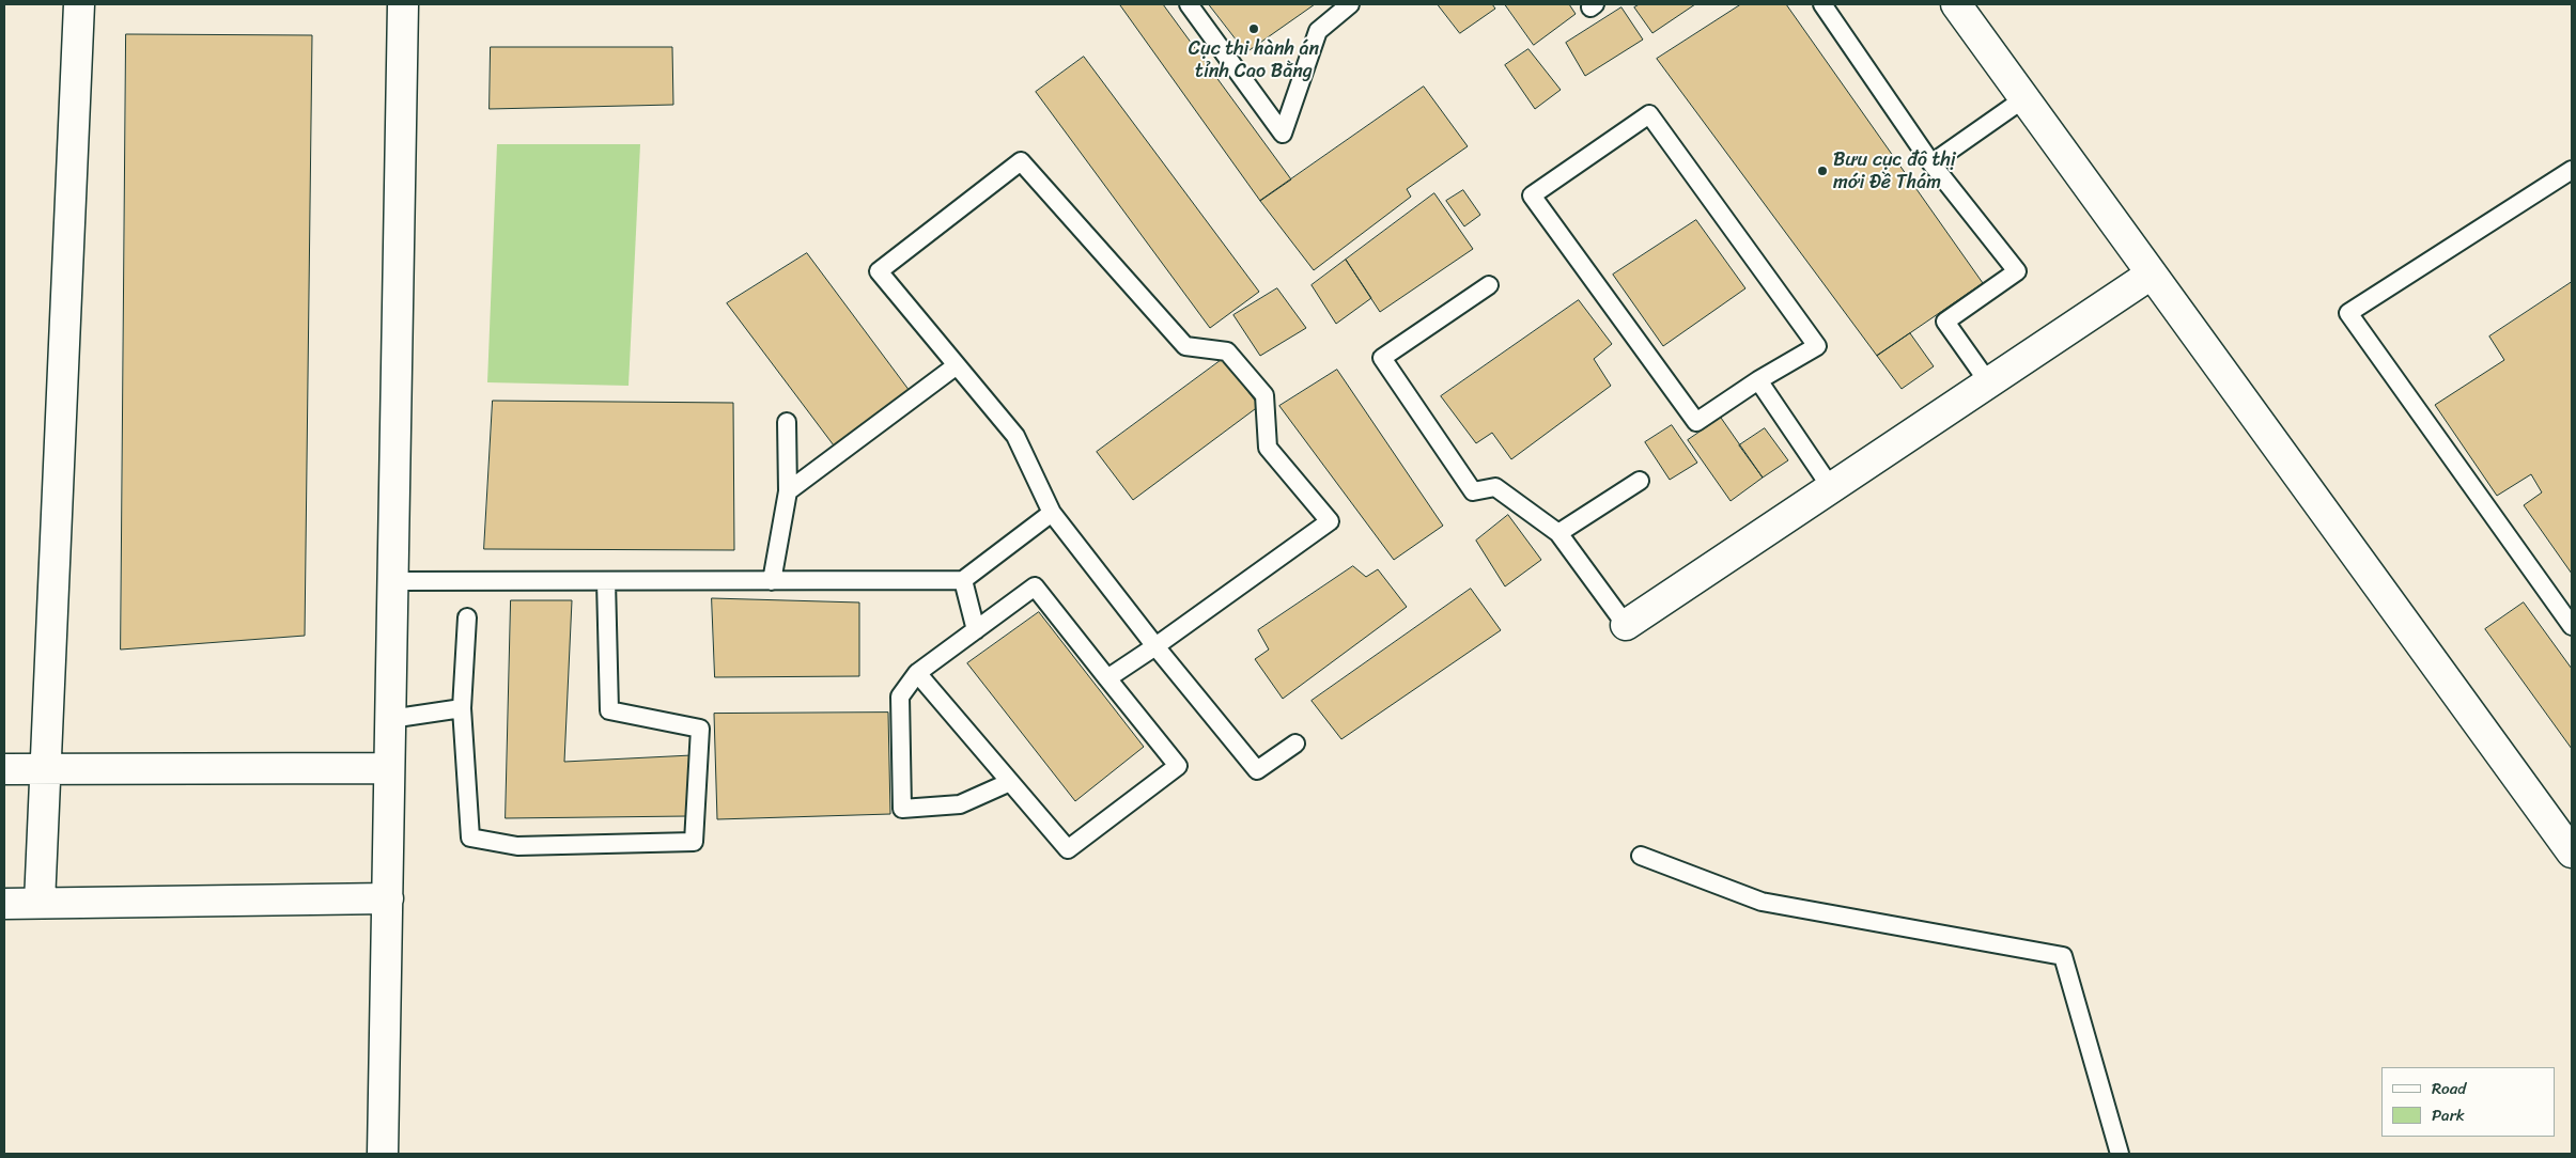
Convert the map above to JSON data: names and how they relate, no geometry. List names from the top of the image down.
{
  "places": ["Cục thi hành án tỉnh Cao Bằng", "Bưu cục đô thị mới Đề Thám"],
  "legend": ["Road", "Park"]
}
